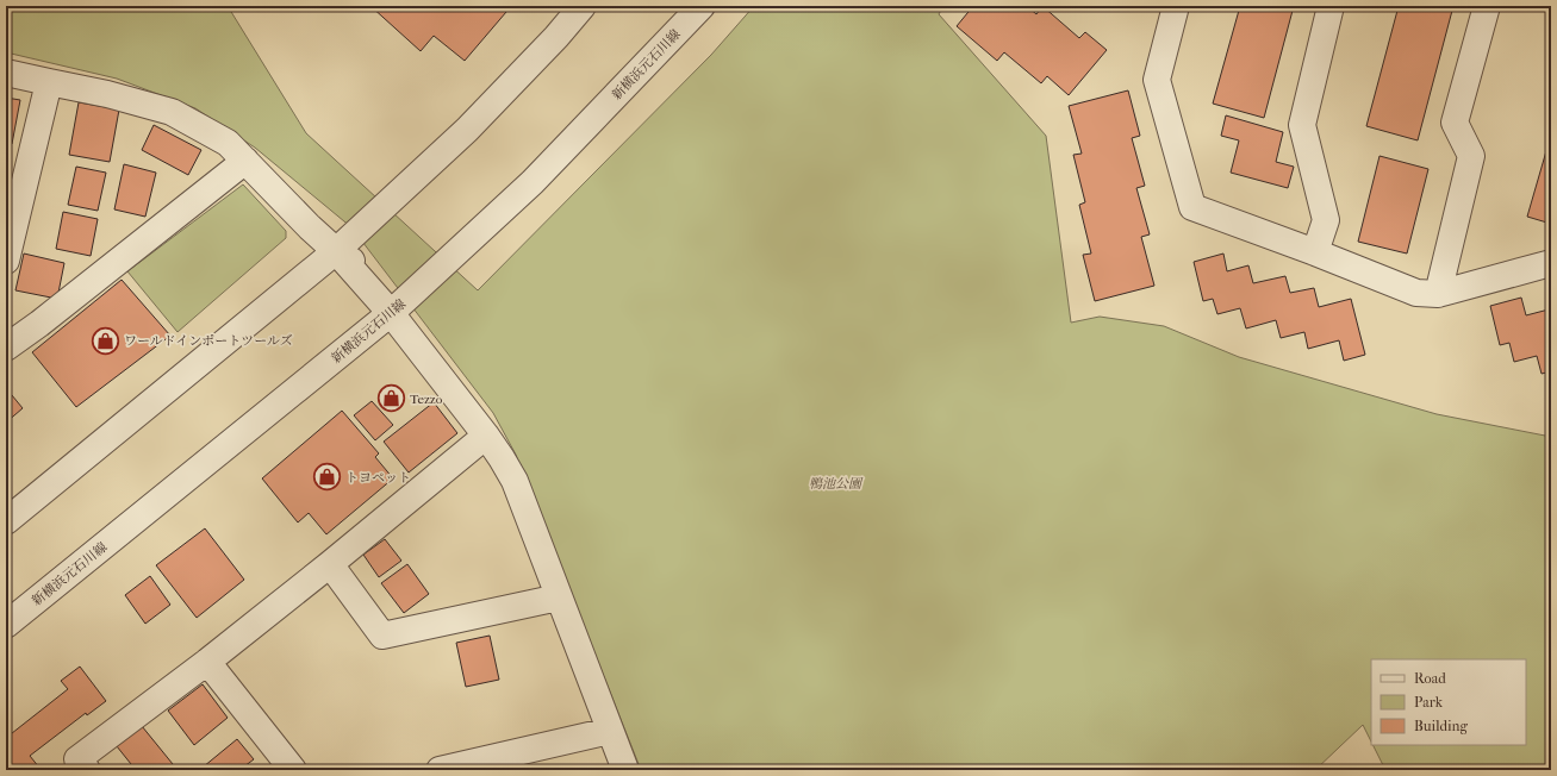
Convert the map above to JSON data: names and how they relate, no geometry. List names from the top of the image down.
{
  "streets": {
    "street": ["新横浜元石川線"]
  },
  "parks": ["鴨池公園"],
  "places": {
    "shop": ["ワールドインポートツールズ", "Tezzo", "トヨペット"]
  },
  "legend": ["Road", "Park", "Building"]
}
